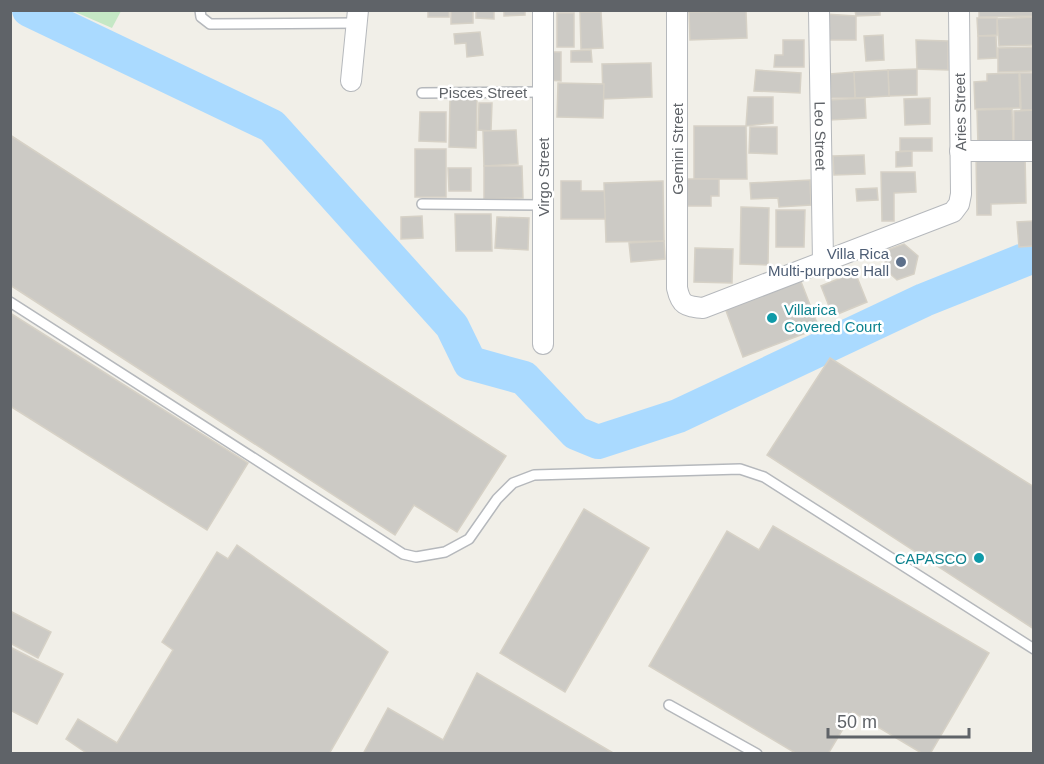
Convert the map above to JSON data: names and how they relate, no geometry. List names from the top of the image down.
{
  "streets": {
    "street": [
      "Aries Street",
      "Leo Street",
      "Gemini Street",
      "Virgo Street"
    ],
    "lane": ["Pisces Street"]
  },
  "crossings": [
    ["Pisces Street", "Virgo Street"],
    ["Aries Street", "Leo Street"],
    ["Aries Street", "Gemini Street"],
    ["Leo Street", "Gemini Street"]
  ],
  "places": ["Villa Rica Multi-purpose Hall", "Villarica Covered Court", "CAPASCO"],
  "scale_bar": "50 m"
}
